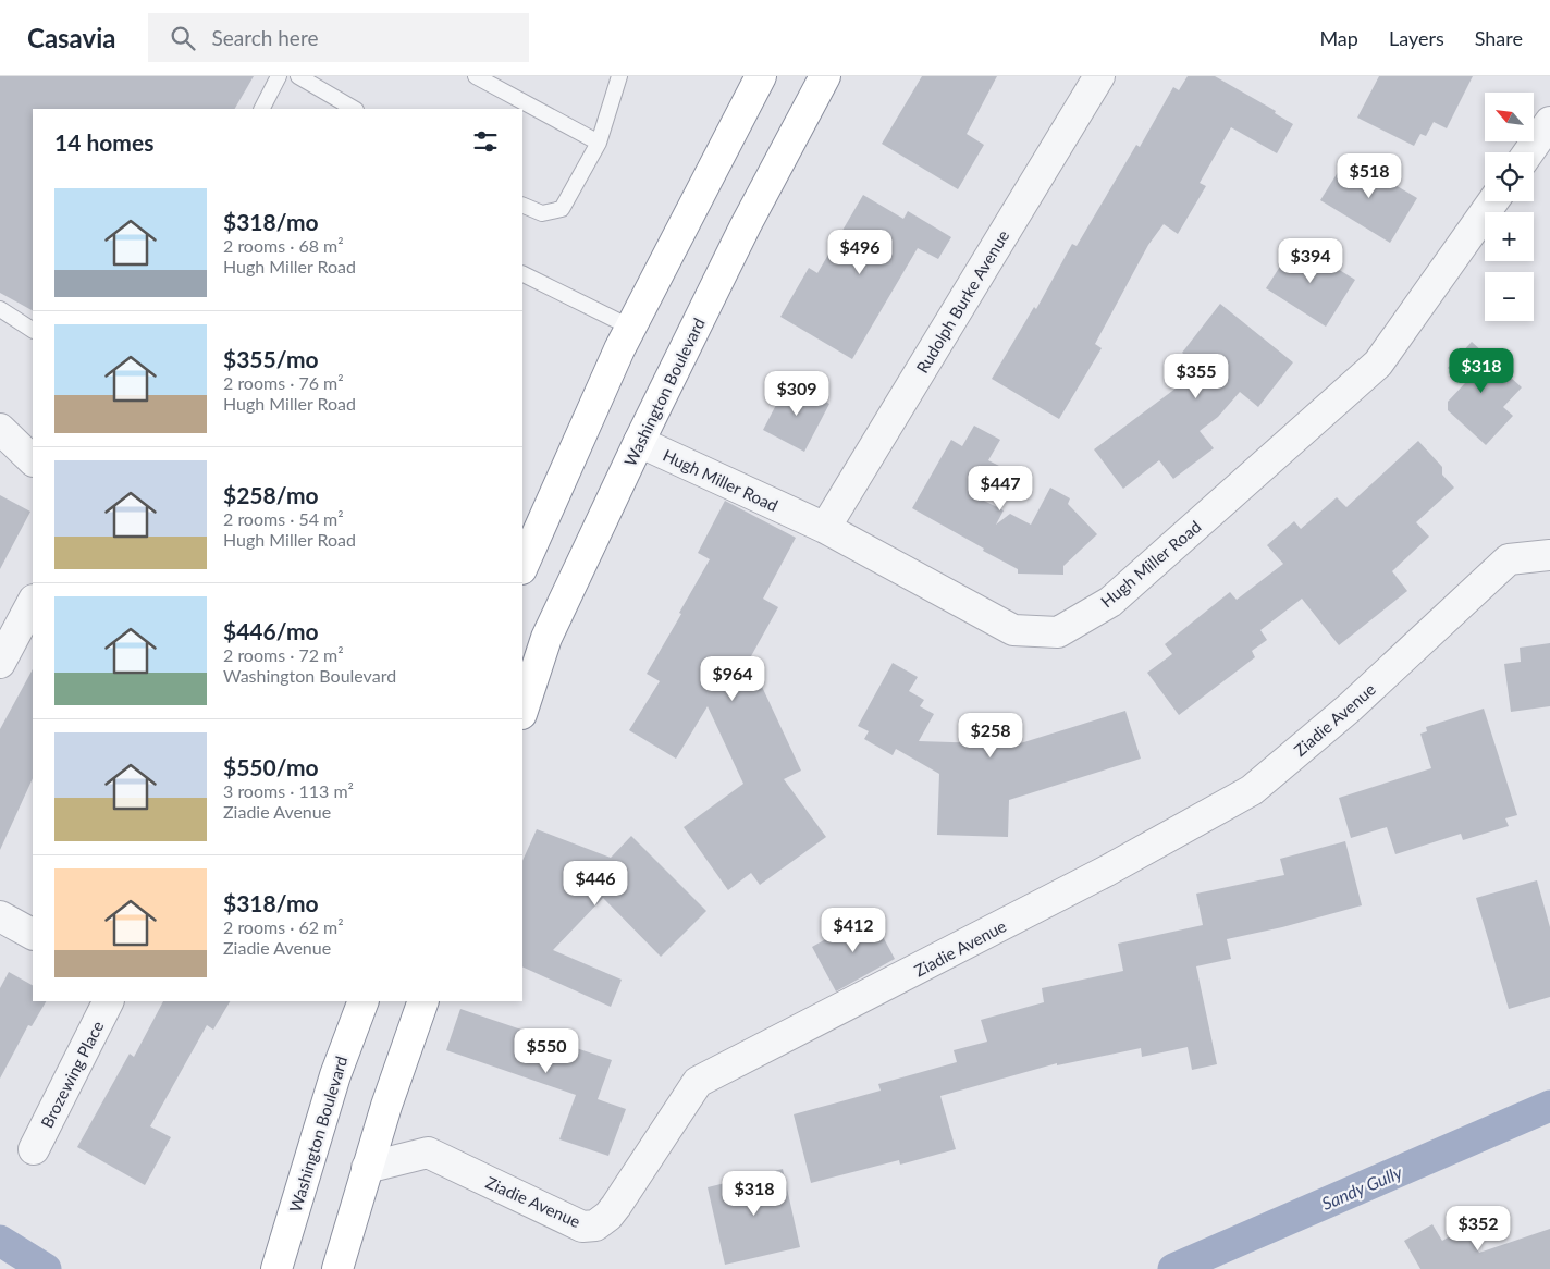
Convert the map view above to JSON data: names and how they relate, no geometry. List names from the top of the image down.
{
  "streets": {
    "highway": ["Washington Boulevard"],
    "street": [
      "Rudolph Burke Avenue",
      "Hugh Miller Road",
      "Ziadie Avenue",
      "Brozewing Place"
    ]
  },
  "crossings": [
    ["Rudolph Burke Avenue", "Hugh Miller Road"],
    ["Washington Boulevard", "Hugh Miller Road"]
  ],
  "water": ["Sandy Gully"],
  "north": "top left",
  "page": {
    "header": "Casavia",
    "search": "Search here",
    "nav": ["Map", "Layers", "Share"],
    "map_buttons": ["+", "−"],
    "heading": "14 homes",
    "price": [
      "$518",
      "$496",
      "$394",
      "$318",
      "$355",
      "$309",
      "$447",
      "$964",
      "$258",
      "$446",
      "$412",
      "$550",
      "$318",
      "$352"
    ],
    "list": [
      {
        "name": "$318/mo",
        "note": "2 rooms · 68 m² · Hugh Miller Road"
      },
      {
        "name": "$355/mo",
        "note": "2 rooms · 76 m² · Hugh Miller Road"
      },
      {
        "name": "$258/mo",
        "note": "2 rooms · 54 m² · Hugh Miller Road"
      },
      {
        "name": "$446/mo",
        "note": "2 rooms · 72 m² · Washington Boulevard"
      },
      {
        "name": "$550/mo",
        "note": "3 rooms · 113 m² · Ziadie Avenue"
      },
      {
        "name": "$318/mo",
        "note": "2 rooms · 62 m² · Ziadie Avenue"
      }
    ]
  }
}
